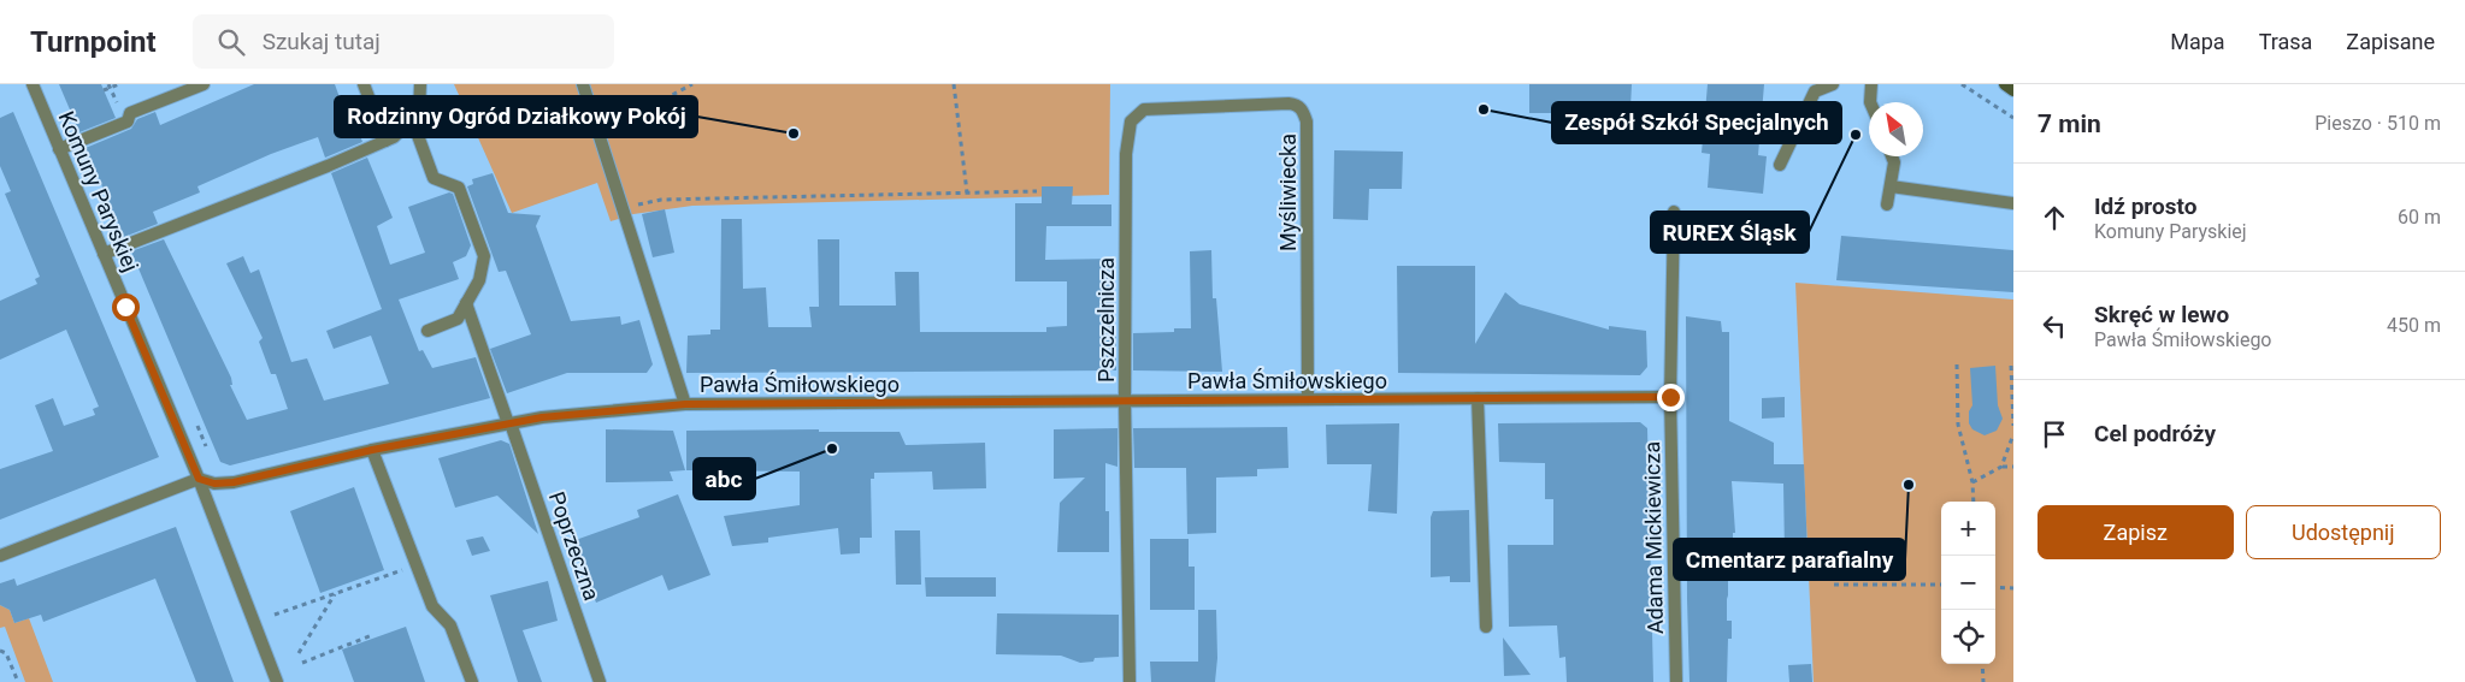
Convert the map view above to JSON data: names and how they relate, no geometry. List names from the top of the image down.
{
  "streets": {
    "street": [
      "Komuny Paryskiej",
      "Myśliwiecka",
      "Pszczelnicza",
      "Pawła Śmiłowskiego",
      "Adama Mickiewicza",
      "Poprzeczna"
    ]
  },
  "crossings": [
    ["Komuny Paryskiej", "Pawła Śmiłowskiego"],
    ["Myśliwiecka", "Pszczelnicza"],
    ["Myśliwiecka", "Pawła Śmiłowskiego"],
    ["Pszczelnicza", "Pawła Śmiłowskiego"],
    ["Pawła Śmiłowskiego", "Adama Mickiewicza"],
    ["Pawła Śmiłowskiego", "Poprzeczna"]
  ],
  "places": [
    "Zespół Szkół Specjalnych",
    "Rodzinny Ogród Działkowy Pokój",
    "RUREX Śląsk",
    "abc",
    "Cmentarz parafialny"
  ],
  "north": "top left",
  "page": {
    "header": "Turnpoint",
    "search": "Szukaj tutaj",
    "nav": ["Mapa", "Trasa", "Zapisane"],
    "heading": ["7 min", "Pieszo · 510 m"],
    "list": [
      ["Idź prosto", "Komuny Paryskiej", "60 m"],
      ["Skręć w lewo", "Pawła Śmiłowskiego", "450 m"],
      "Cel podróży"
    ],
    "buttons": ["Zapisz", "Udostępnij"],
    "map_buttons": ["+", "−"]
  }
}
